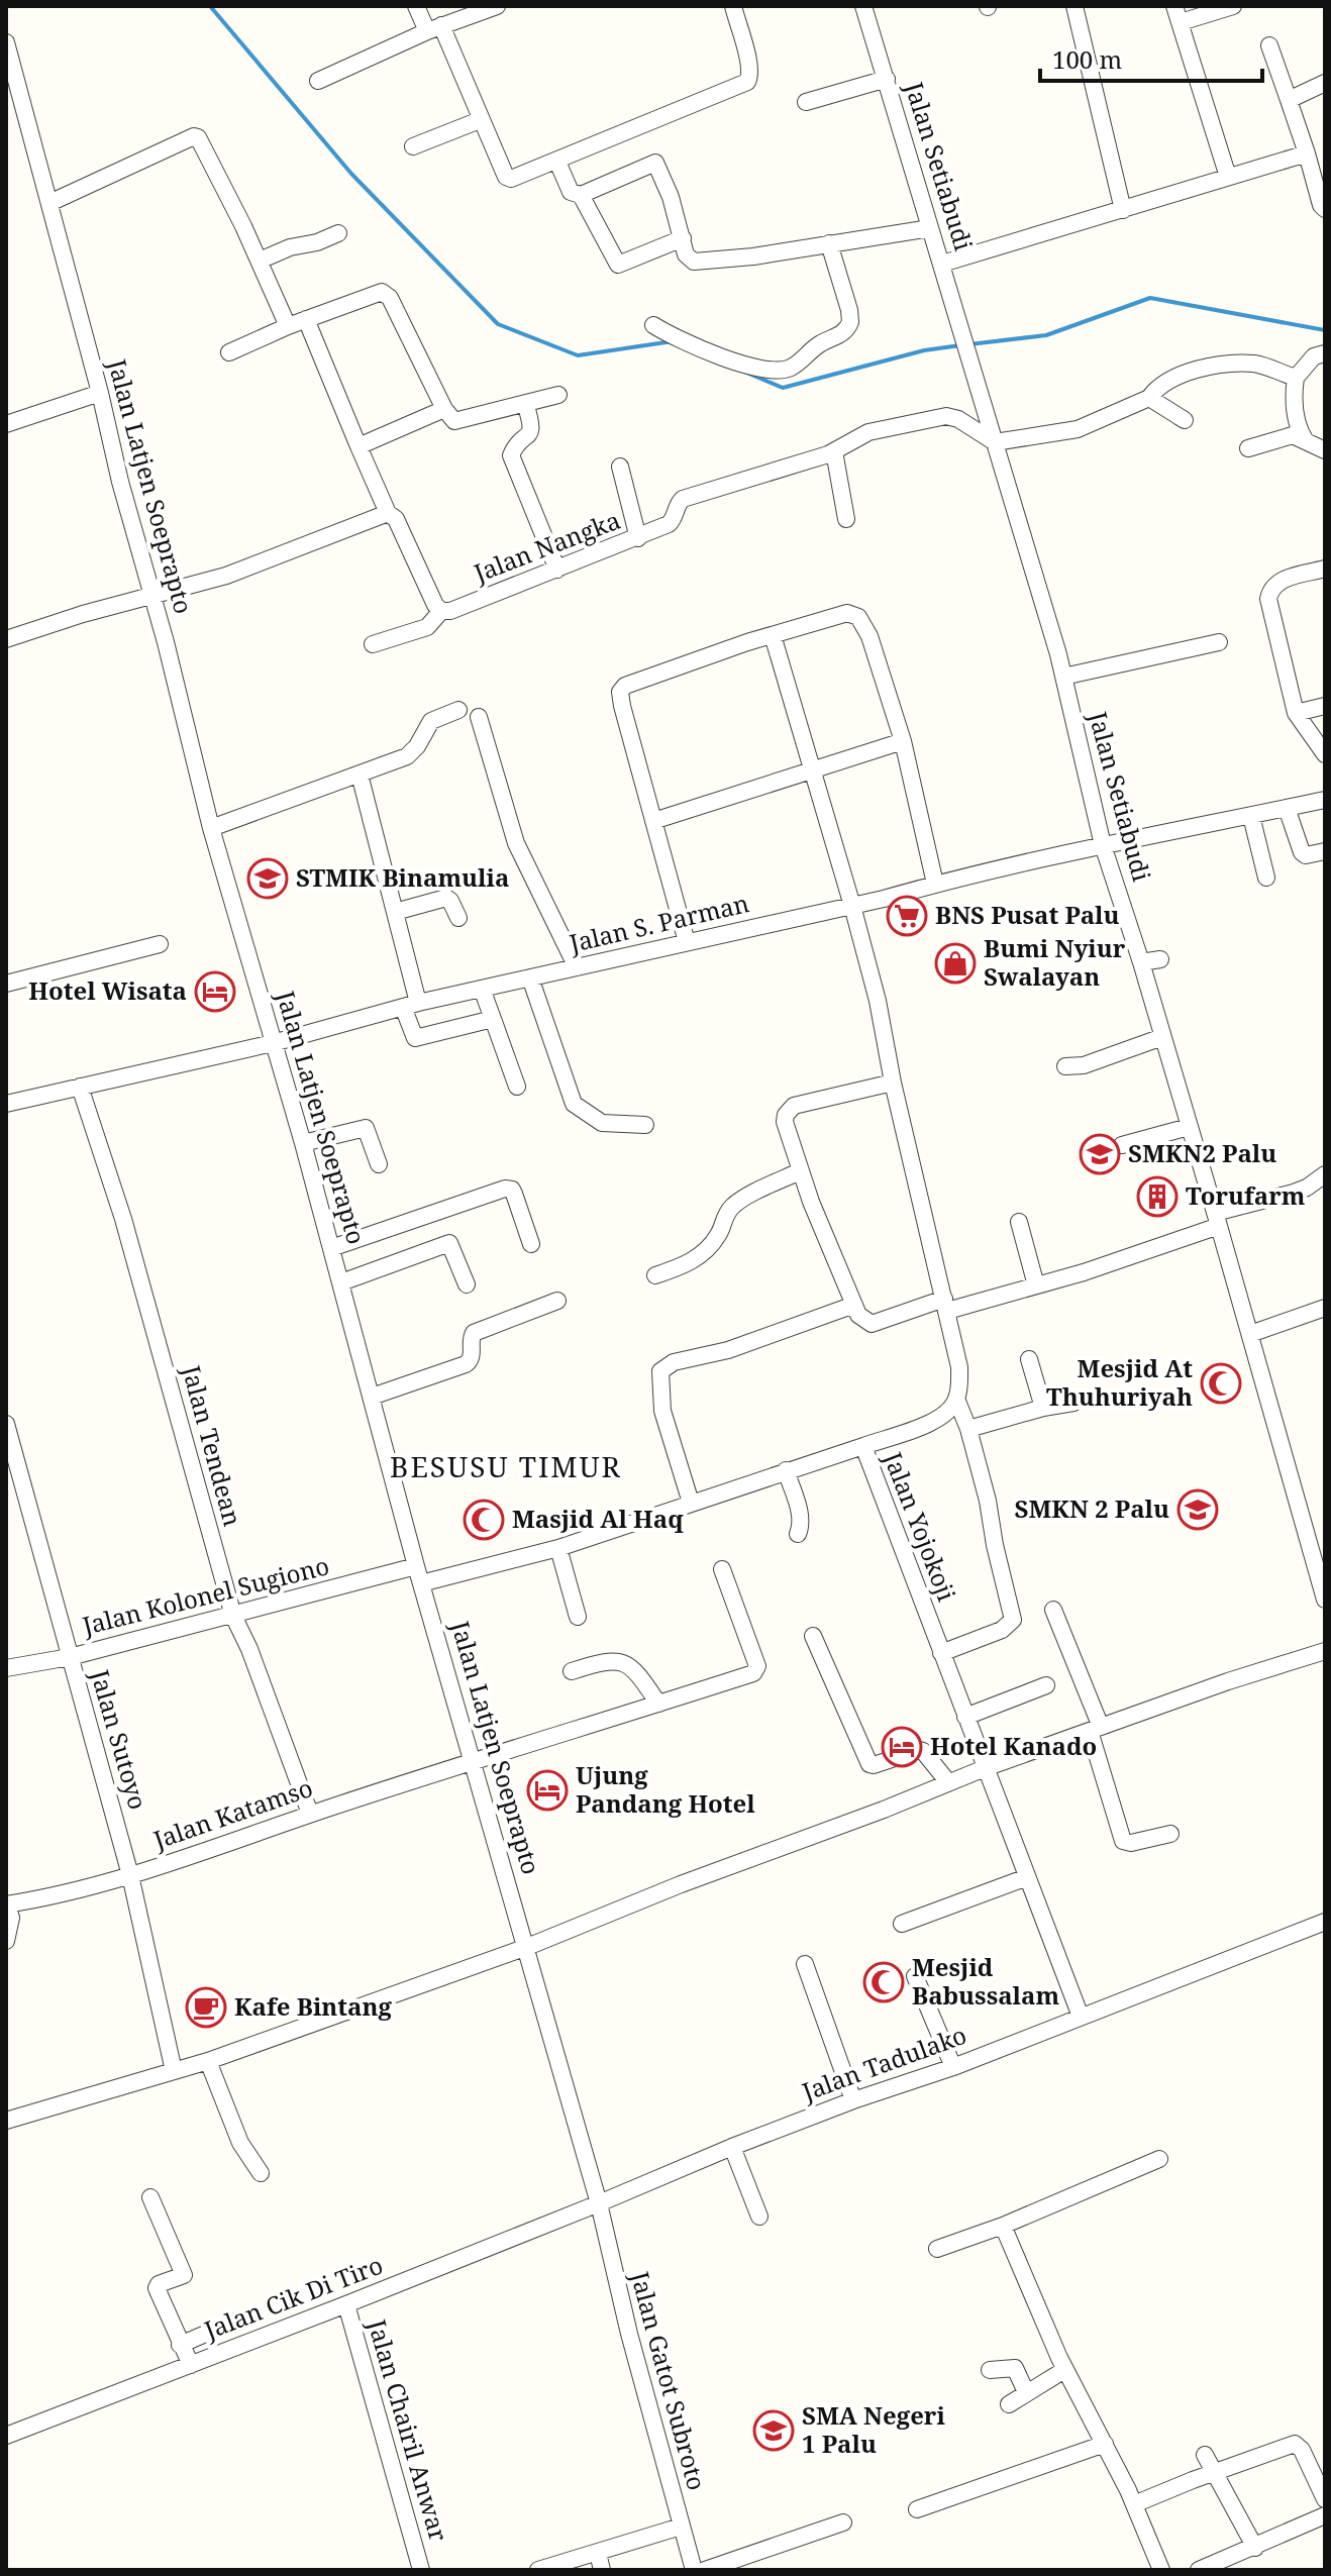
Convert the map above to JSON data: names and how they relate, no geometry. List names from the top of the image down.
{
  "streets": {
    "street": [
      "Jalan Setiabudi",
      "Jalan Latjen Soeprapto",
      "Jalan Nangka",
      "Jalan S. Parman",
      "Jalan Tendean",
      "Jalan Yojokoji",
      "Jalan Kolonel Sugiono",
      "Jalan Sutoyo",
      "Jalan Katamso",
      "Jalan Tadulako",
      "Jalan Cik Di Tiro",
      "Jalan Gatot Subroto",
      "Jalan Chairil Anwar"
    ]
  },
  "crossings": [
    ["Jalan Setiabudi", "Jalan Nangka"],
    ["Jalan Setiabudi", "Jalan S. Parman"],
    ["Jalan Latjen Soeprapto", "Jalan S. Parman"],
    ["Jalan Latjen Soeprapto", "Jalan Kolonel Sugiono"],
    ["Jalan Latjen Soeprapto", "Jalan Katamso"],
    ["Jalan Latjen Soeprapto", "Jalan Tadulako"],
    ["Jalan Latjen Soeprapto", "Jalan Cik Di Tiro"],
    ["Jalan Latjen Soeprapto", "Jalan Gatot Subroto"],
    ["Jalan S. Parman", "Jalan Tendean"],
    ["Jalan Tendean", "Jalan Kolonel Sugiono"],
    ["Jalan Tendean", "Jalan Katamso"],
    ["Jalan Yojokoji", "Jalan Tadulako"],
    ["Jalan Kolonel Sugiono", "Jalan Sutoyo"],
    ["Jalan Sutoyo", "Jalan Katamso"],
    ["Jalan Tadulako", "Jalan Cik Di Tiro"],
    ["Jalan Tadulako", "Jalan Gatot Subroto"],
    ["Jalan Cik Di Tiro", "Jalan Gatot Subroto"],
    ["Jalan Cik Di Tiro", "Jalan Chairil Anwar"]
  ],
  "districts": ["BESUSU TIMUR"],
  "places": {
    "school or university": [
      "STMIK Binamulia",
      "SMKN2 Palu",
      "SMKN 2 Palu",
      "SMA Negeri 1 Palu"
    ],
    "supermarket": ["BNS Pusat Palu"],
    "shop": ["Bumi Nyiur Swalayan"],
    "hotel": ["Hotel Wisata", "Hotel Kanado", "Ujung Pandang Hotel"],
    "building": ["Torufarm"],
    "mosque": ["Mesjid At Thuhuriyah", "Masjid Al Haq", "Mesjid Babussalam"],
    "cafe": ["Kafe Bintang"]
  },
  "scale_bar": "100 m"
}
